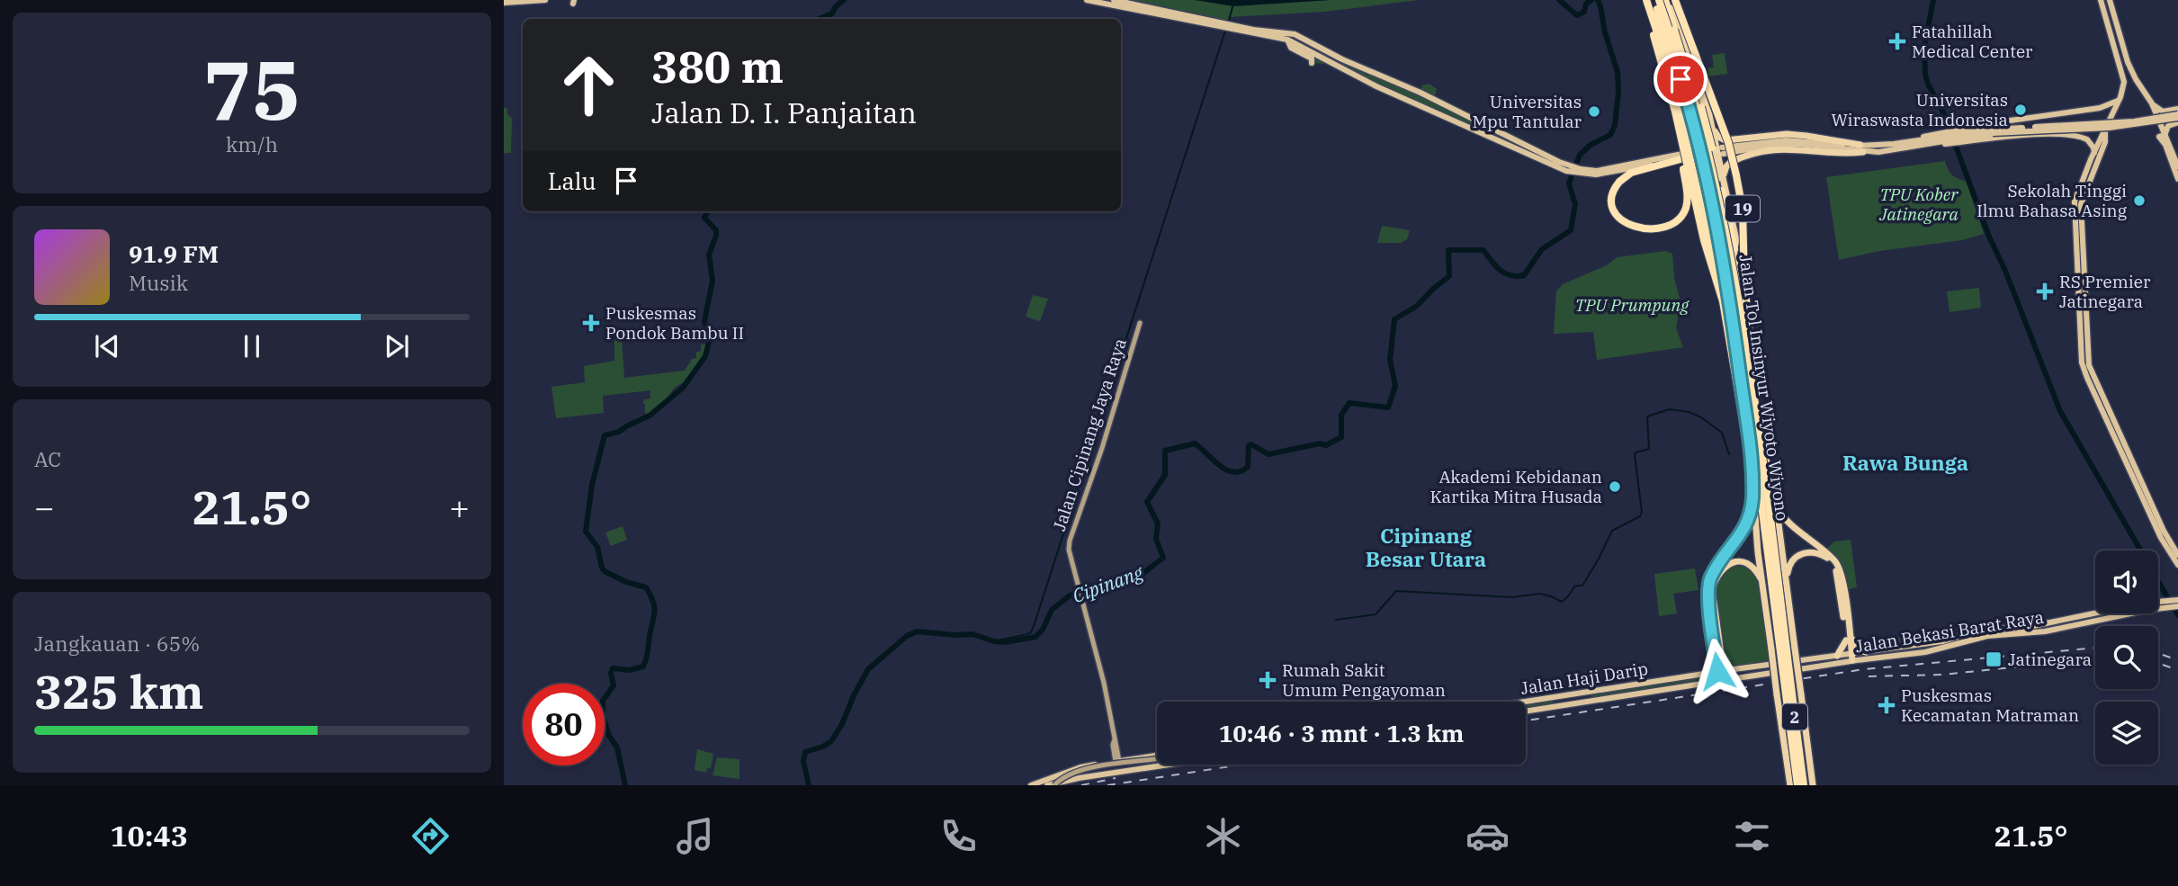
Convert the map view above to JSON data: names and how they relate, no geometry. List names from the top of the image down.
{
  "streets": {
    "highway": ["19", "Jalan Tol Insinyur Wiyoto Wiyono", "2"],
    "main road": ["Jalan Cipinang Jaya Raya", "Jalan Bekasi Barat Raya", "Jalan Haji Darip"]
  },
  "crossings": [
    ["19", "Jalan Tol Insinyur Wiyoto Wiyono"],
    ["Jalan Bekasi Barat Raya", "Jalan Haji Darip"]
  ],
  "districts": ["Rawa Bunga", "Cipinang Besar Utara"],
  "water": ["Cipinang"],
  "parks": ["TPU Kober Jatinegara", "TPU Prumpung"],
  "places": {
    "health": [
      "Fatahillah Medical Center",
      "RS Premier Jatinegara",
      "Puskesmas Pondok Bambu II",
      "Rumah Sakit Umum Pengayoman",
      "Puskesmas Kecamatan Matraman"
    ],
    "other": [
      "Universitas Wiraswasta Indonesia",
      "Universitas Mpu Tantular",
      "Sekolah Tinggi Ilmu Bahasa Asing",
      "Akademi Kebidanan Kartika Mitra Husada"
    ],
    "transit": ["Jatinegara"]
  },
  "page": {
    "tile": [
      ["75", "km/h"],
      "AC",
      ["Jangkauan · 65%", "325 km"]
    ],
    "turn": ["380 m", "Jalan D. I. Panjaitan"],
    "then": "Lalu",
    "song": ["91.9 FM", "Musik"],
    "heat": ["−", "21.5°", "+"],
    "limit": "80",
    "trip": "10:46 · 3 mnt · 1.3 km",
    "tabs": ["10:43", "21.5°"]
  }
}
